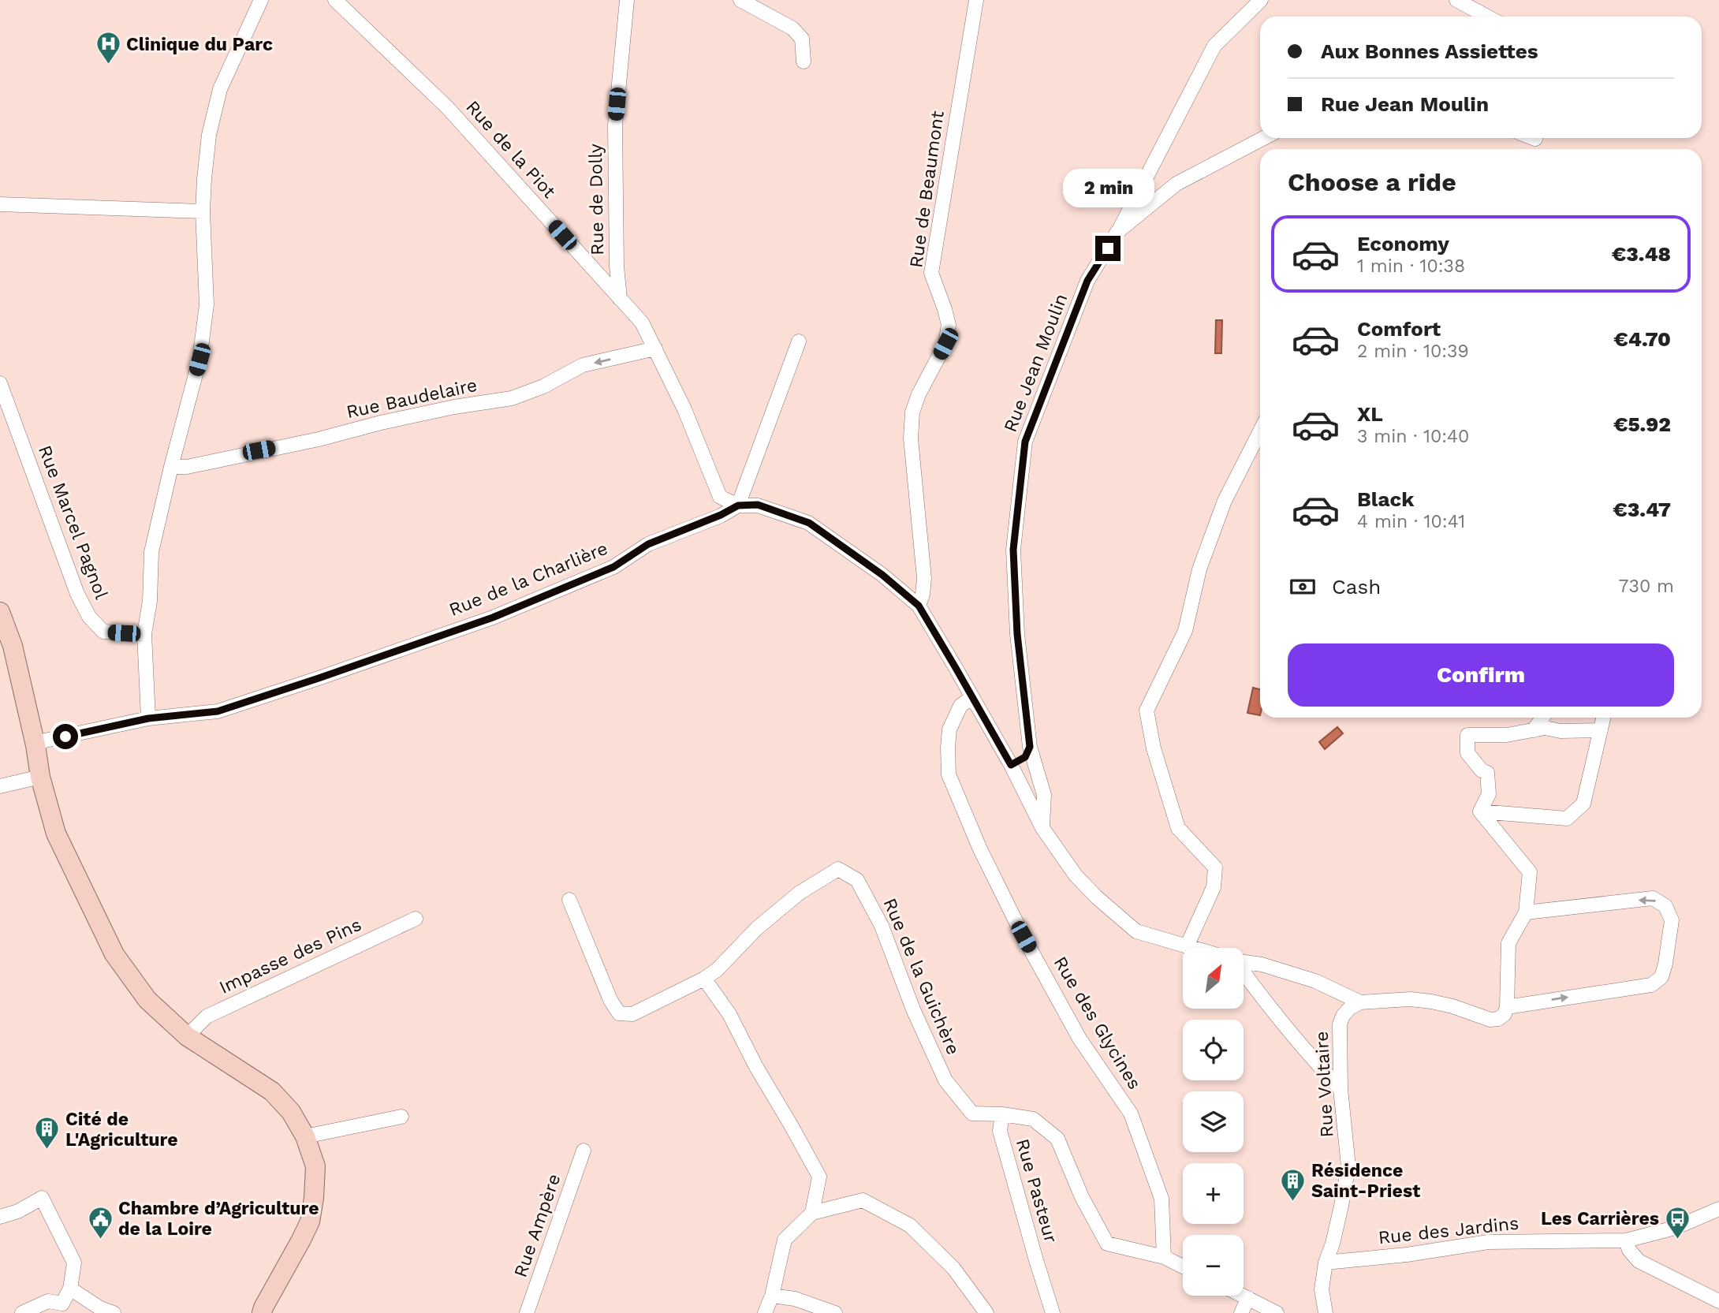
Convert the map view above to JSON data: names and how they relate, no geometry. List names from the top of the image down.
{
  "streets": {
    "street": [
      "Rue de la Piot",
      "Rue de Beaumont",
      "Rue de Dolly",
      "Rue Jean Moulin",
      "Rue Baudelaire",
      "Rue Marcel Pagnol",
      "Rue de la Charlière",
      "Impasse des Pins",
      "Rue de la Guichère",
      "Rue des Glycines",
      "Rue Voltaire",
      "Rue Pasteur",
      "Rue Ampère",
      "Rue des Jardins"
    ]
  },
  "crossings": [
    ["Rue de la Piot", "Rue de Dolly"],
    ["Rue de la Piot", "Rue Baudelaire"],
    ["Rue de la Piot", "Rue de la Charlière"],
    ["Rue de la Guichère", "Rue Pasteur"],
    ["Rue des Glycines", "Rue Pasteur"],
    ["Rue Voltaire", "Rue des Jardins"]
  ],
  "one_way": ["Rue Baudelaire"],
  "places": {
    "hospital": ["Clinique du Parc"],
    "building": ["Cité de L'Agriculture", "Résidence Saint-Priest"],
    "public building": ["Chambre d’Agriculture de la Loire"],
    "bus stop": ["Les Carrières"]
  },
  "north": "top right",
  "page": {
    "banner": ["Aux Bonnes Assiettes", "Rue Jean Moulin"],
    "heading": "Choose a ride",
    "bubble": "2 min",
    "list": [
      {
        "name": "Economy",
        "note": "1 min · 10:38",
        "value": "€3.48"
      },
      {
        "name": "Comfort",
        "note": "2 min · 10:39",
        "value": "€4.70"
      },
      {
        "name": "XL",
        "note": "3 min · 10:40",
        "value": "€5.92"
      },
      {
        "name": "Black",
        "note": "4 min · 10:41",
        "value": "€3.47"
      }
    ],
    "pay": ["Cash", "730 m"],
    "buttons": "Confirm",
    "map_buttons": ["+", "−"]
  }
}
